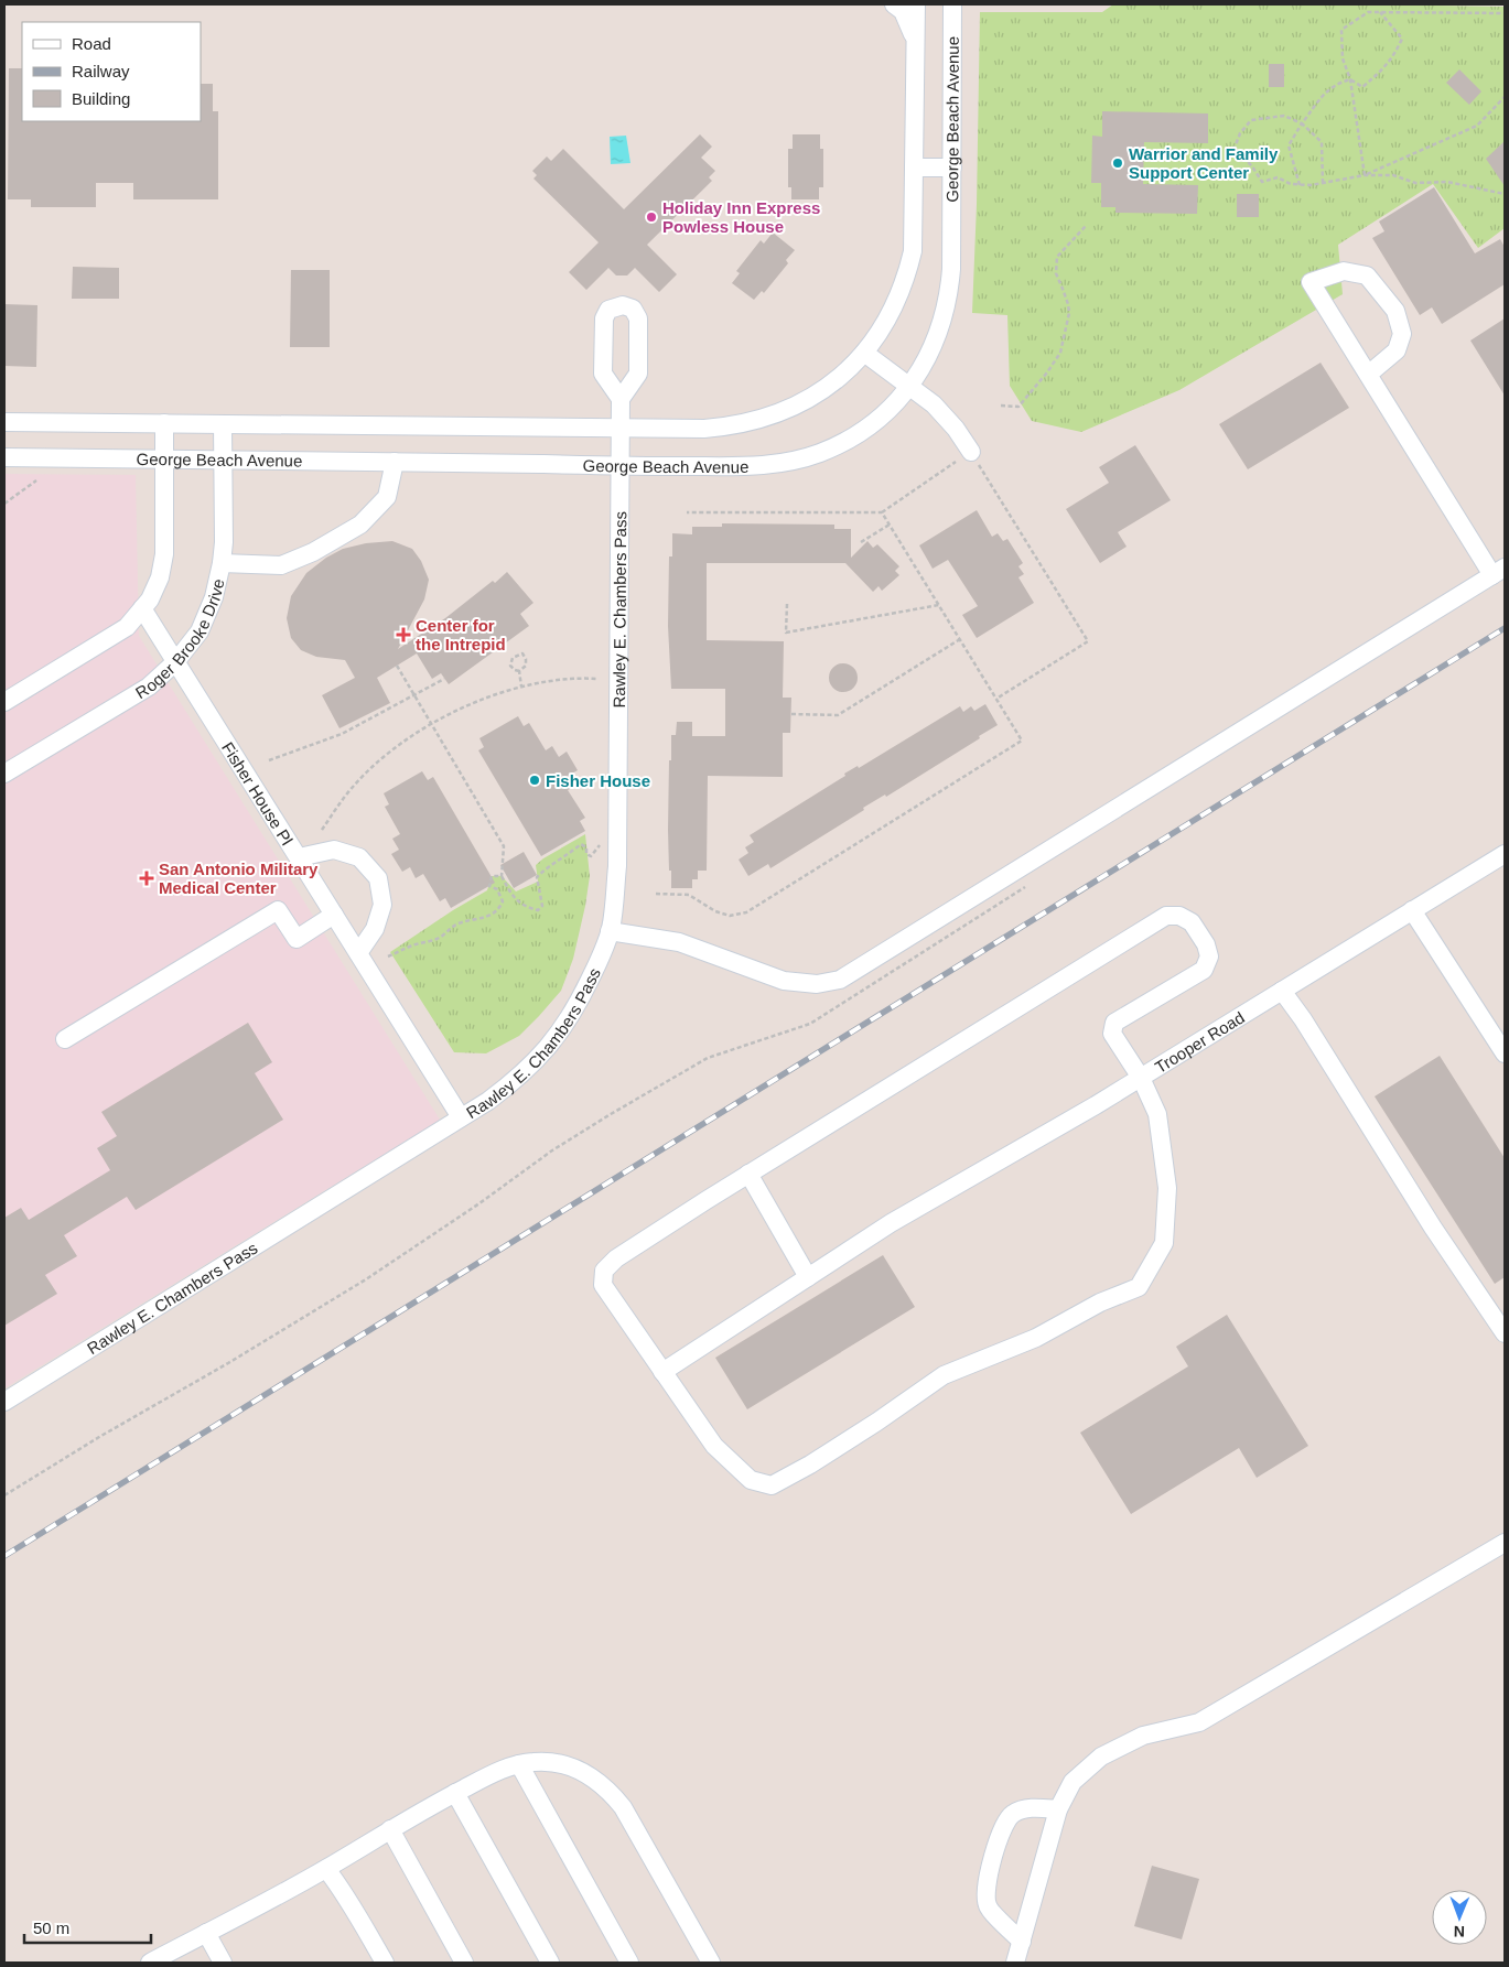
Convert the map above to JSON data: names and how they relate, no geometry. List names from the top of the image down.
{
  "streets": {
    "street": [
      "George Beach Avenue",
      "Rawley E. Chambers Pass",
      "Roger Brooke Drive",
      "Fisher House Pl",
      "Trooper Road"
    ]
  },
  "crossings": [
    ["George Beach Avenue", "Rawley E. Chambers Pass"],
    ["George Beach Avenue", "Roger Brooke Drive"],
    ["Rawley E. Chambers Pass", "Fisher House Pl"],
    ["Roger Brooke Drive", "Fisher House Pl"]
  ],
  "places": {
    "other": ["Warrior and Family Support Center", "Holiday Inn Express Powless House", "Fisher House"],
    "health": ["Center for the Intrepid", "San Antonio Military Medical Center"]
  },
  "legend": ["Road", "Railway", "Building"],
  "scale_bar": "50 m",
  "north": "bottom"
}
